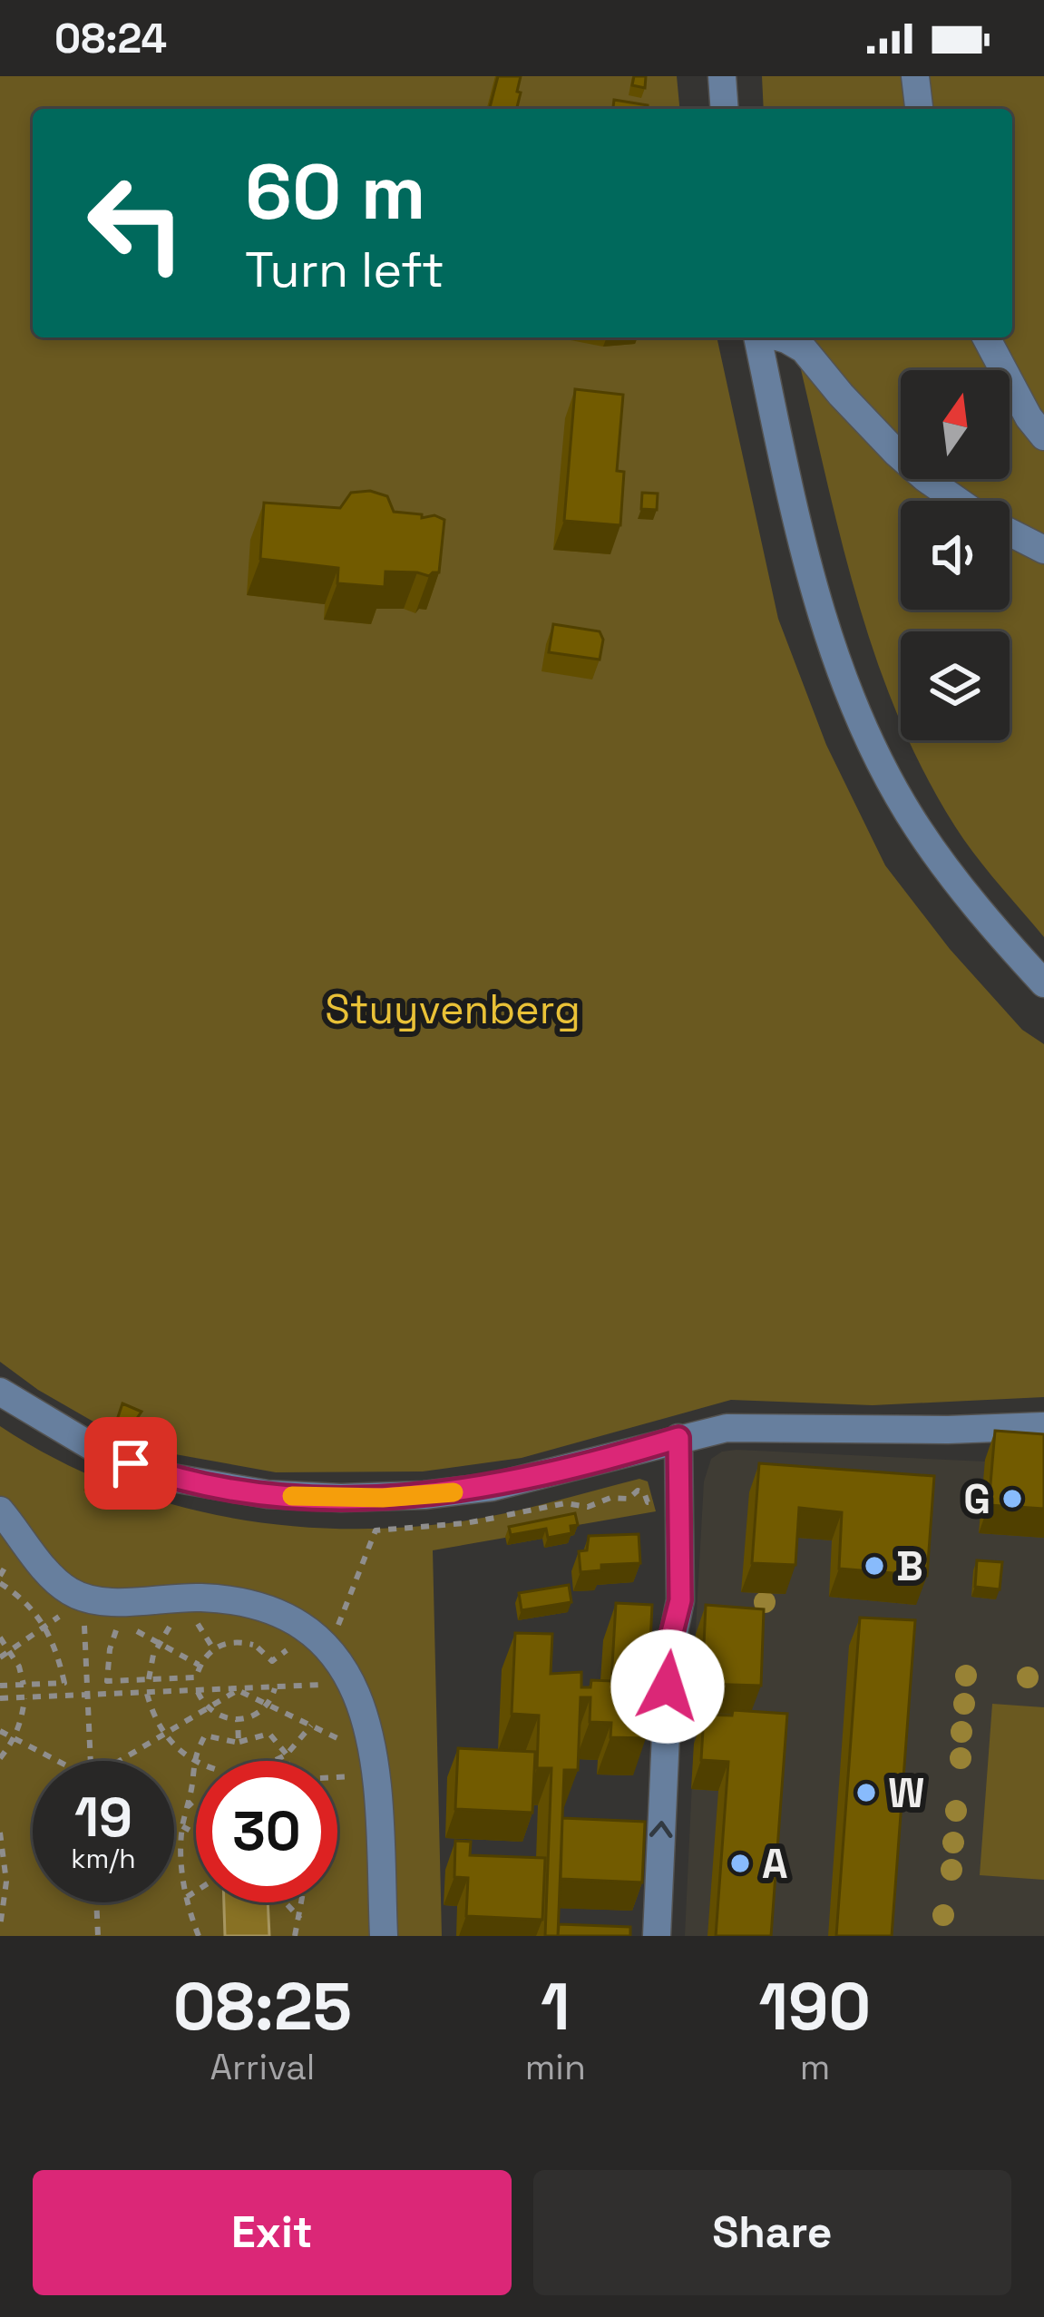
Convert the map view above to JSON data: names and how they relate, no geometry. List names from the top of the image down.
{
  "parks": ["Stuyvenberg"],
  "places": [
    "G",
    "B",
    "W",
    "A"
  ],
  "north": "top",
  "page": {
    "status": "08:24",
    "turn": ["60 m", "Turn left"],
    "speed": "19 km/h",
    "limit": "30",
    "eta": [
      "08:25",
      "Arrival",
      "1",
      "min",
      "190",
      "m"
    ],
    "buttons": ["Exit", "Share"]
  }
}
